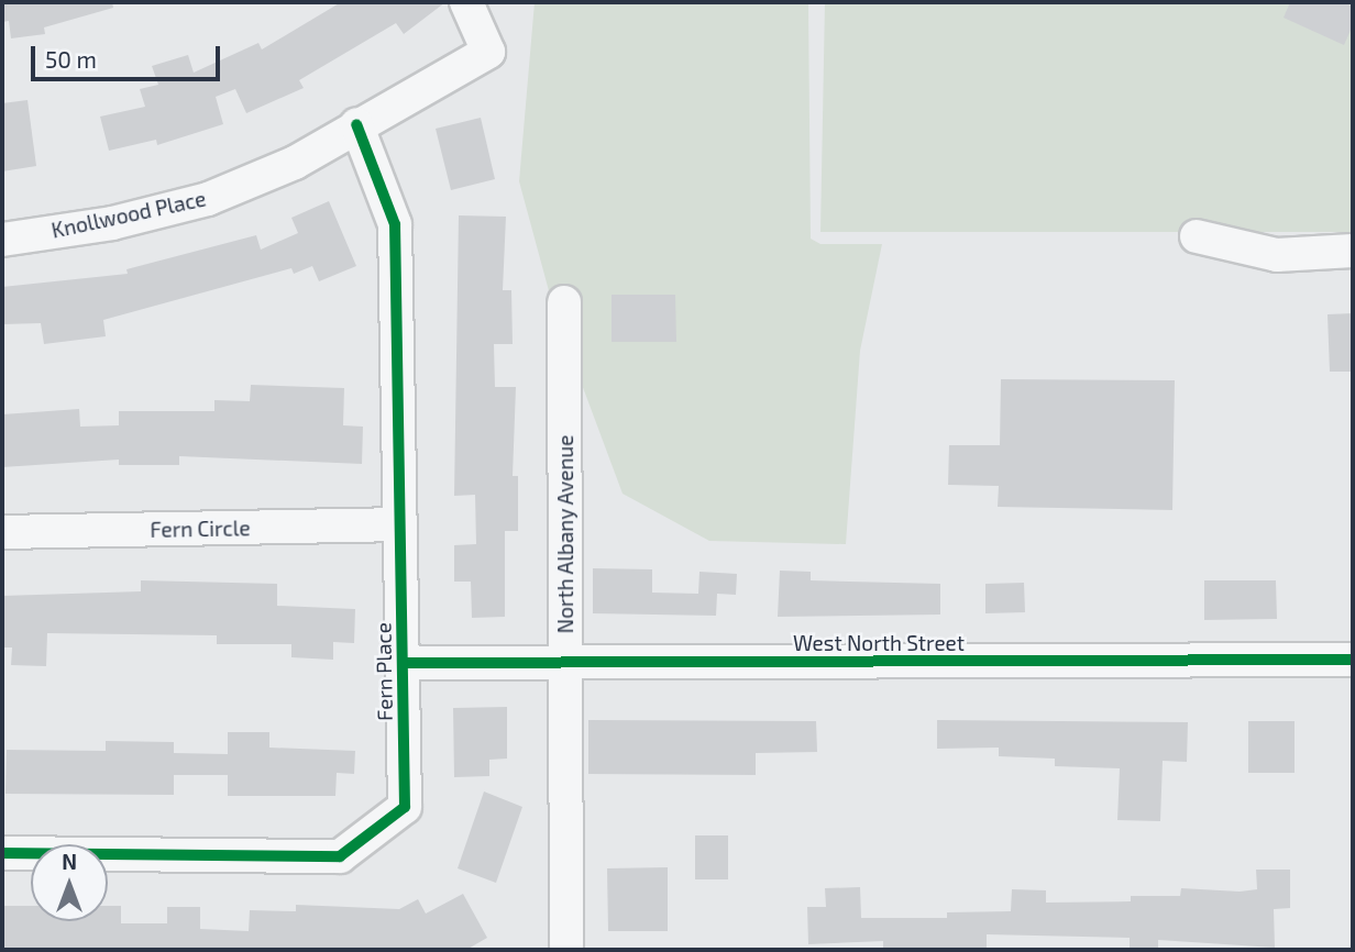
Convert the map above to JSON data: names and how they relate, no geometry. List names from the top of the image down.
{
  "streets": {
    "street": [
      "Knollwood Place",
      "Fern Circle",
      "North Albany Avenue",
      "West North Street",
      "Fern Place"
    ]
  },
  "crossings": [
    ["Knollwood Place", "Fern Place"],
    ["Fern Circle", "Fern Place"],
    ["North Albany Avenue", "West North Street"],
    ["West North Street", "Fern Place"]
  ],
  "scale_bar": "50 m",
  "north": "top"
}
